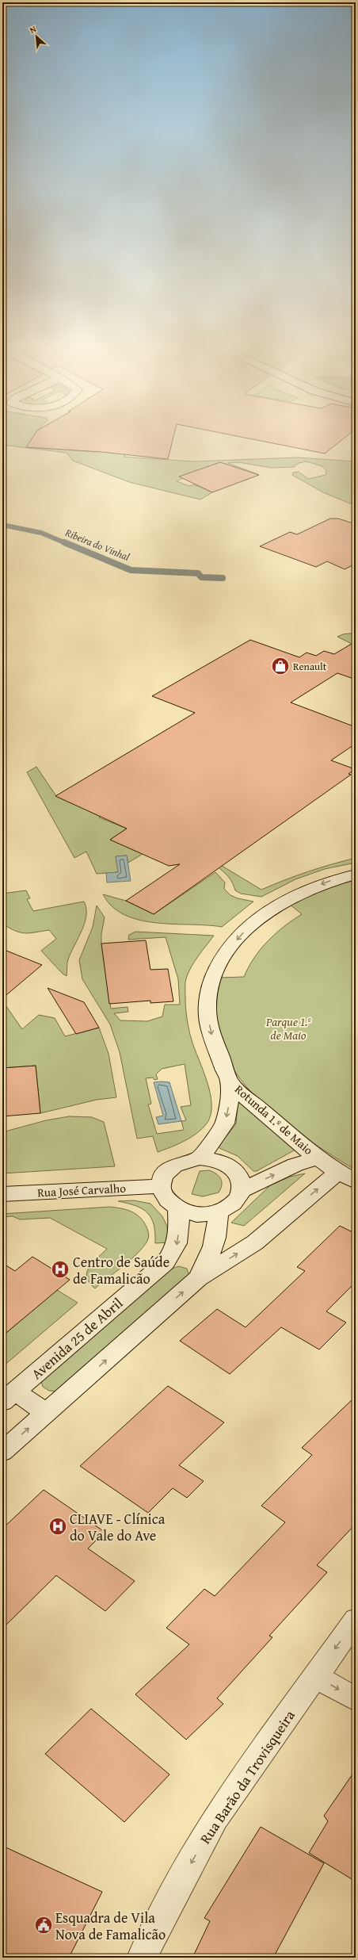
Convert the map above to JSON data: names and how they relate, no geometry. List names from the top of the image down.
{
  "streets": {
    "main road": [
      "Rotunda 1.º de Maio",
      "Rua José Carvalho",
      "Avenida 25 de Abril",
      "Rua Barão da Trovisqueira"
    ]
  },
  "crossings": [
    ["Rua José Carvalho", "Avenida 25 de Abril"]
  ],
  "one_way": ["Rotunda 1.º de Maio", "Rua Barão da Trovisqueira"],
  "water": ["Ribeira do Vinhal"],
  "parks": ["Parque 1.º de Maio"],
  "places": {
    "shop": ["Renault"],
    "hospital": ["Centro de Saúde de Famalicão", "CLIAVE - Clínica do Vale do Ave"],
    "public building": ["Esquadra de Vila Nova de Famalicão"]
  },
  "north": "top left"
}
